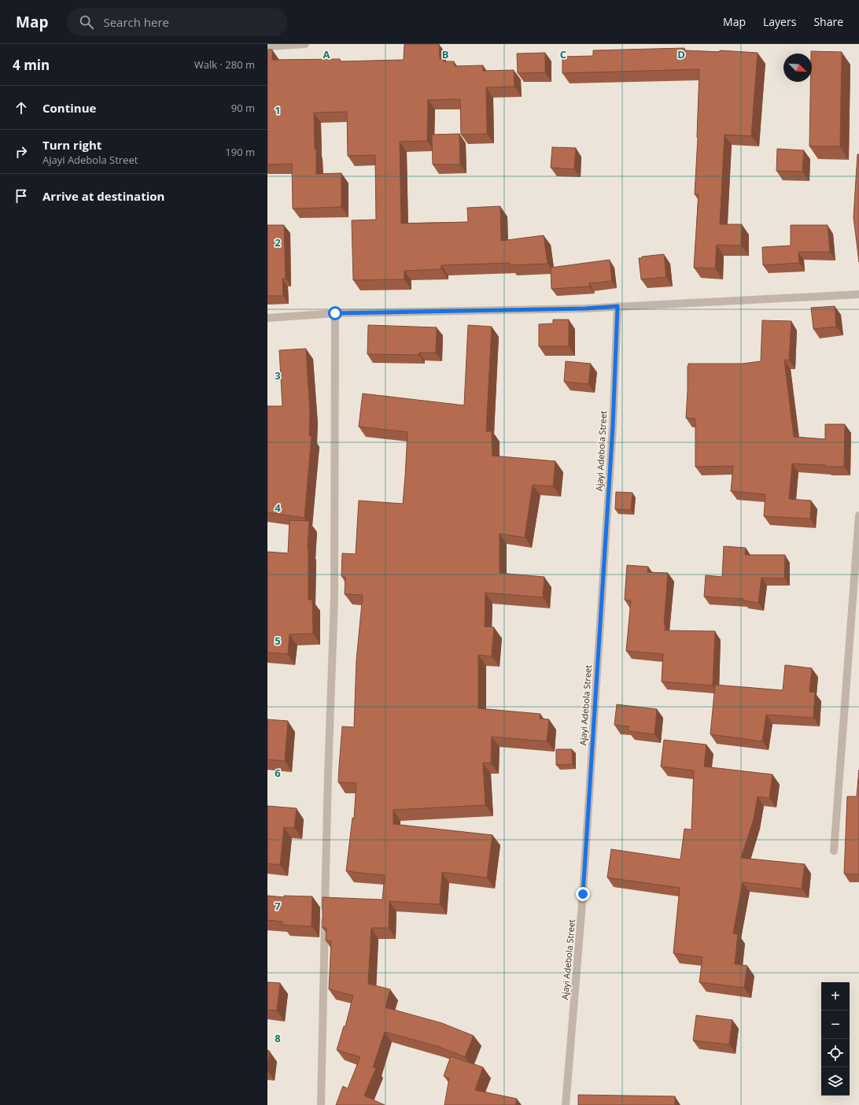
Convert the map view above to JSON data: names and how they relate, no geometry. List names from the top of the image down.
{
  "streets": {
    "street": ["Ajayi Adebola Street"]
  },
  "north": "bottom right",
  "page": {
    "header": "Map",
    "search": "Search here",
    "nav": ["Map", "Layers", "Share"],
    "heading": ["4 min", "Walk · 280 m"],
    "list": [
      ["Continue", "90 m"],
      ["Turn right", "Ajayi Adebola Street", "190 m"],
      "Arrive at destination"
    ],
    "map_buttons": ["+", "−"]
  },
  "grid": {
    "columns": [
      "A",
      "B",
      "C",
      "D"
    ],
    "rows": [
      "1",
      "2",
      "3",
      "4",
      "5",
      "6",
      "7",
      "8"
    ]
  }
}
